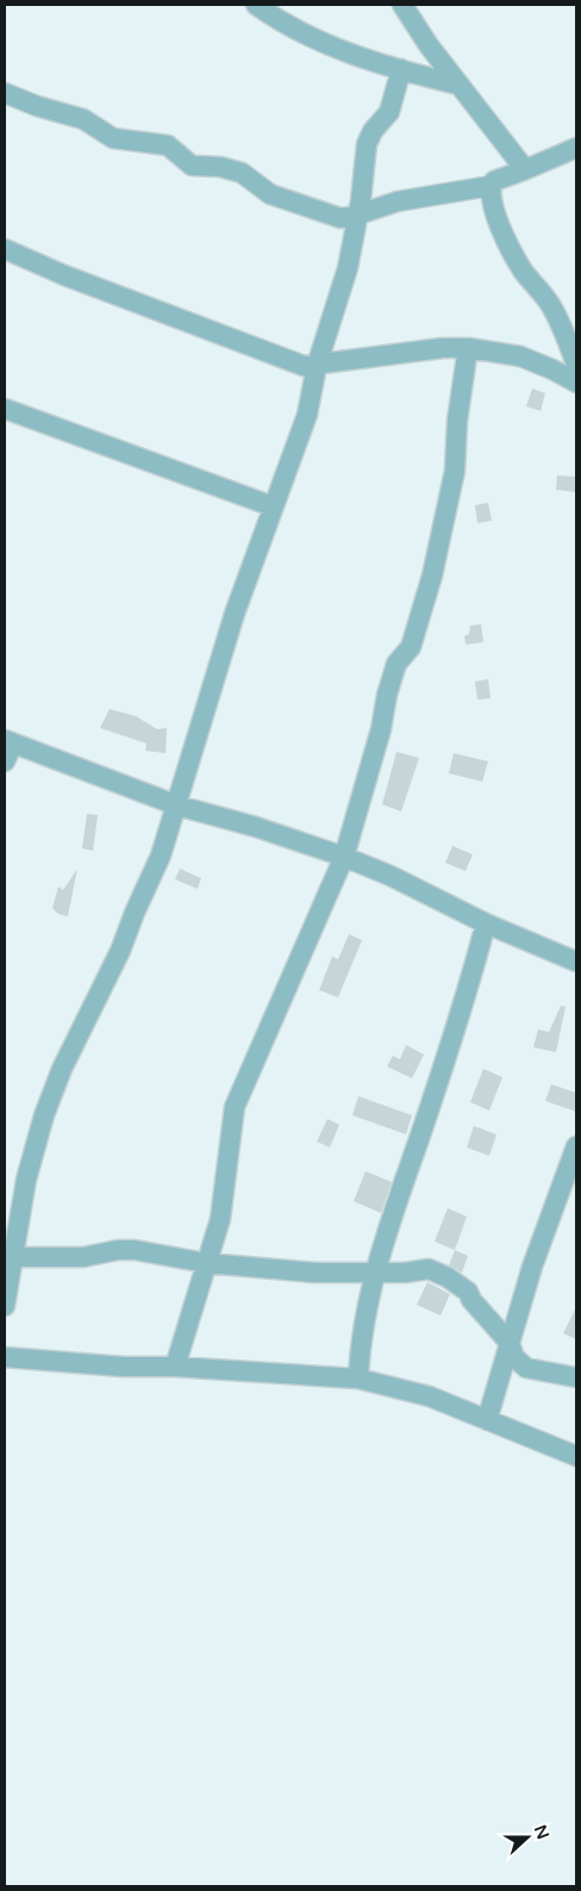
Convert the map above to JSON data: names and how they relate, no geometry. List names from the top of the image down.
{
  "north": "right"
}
